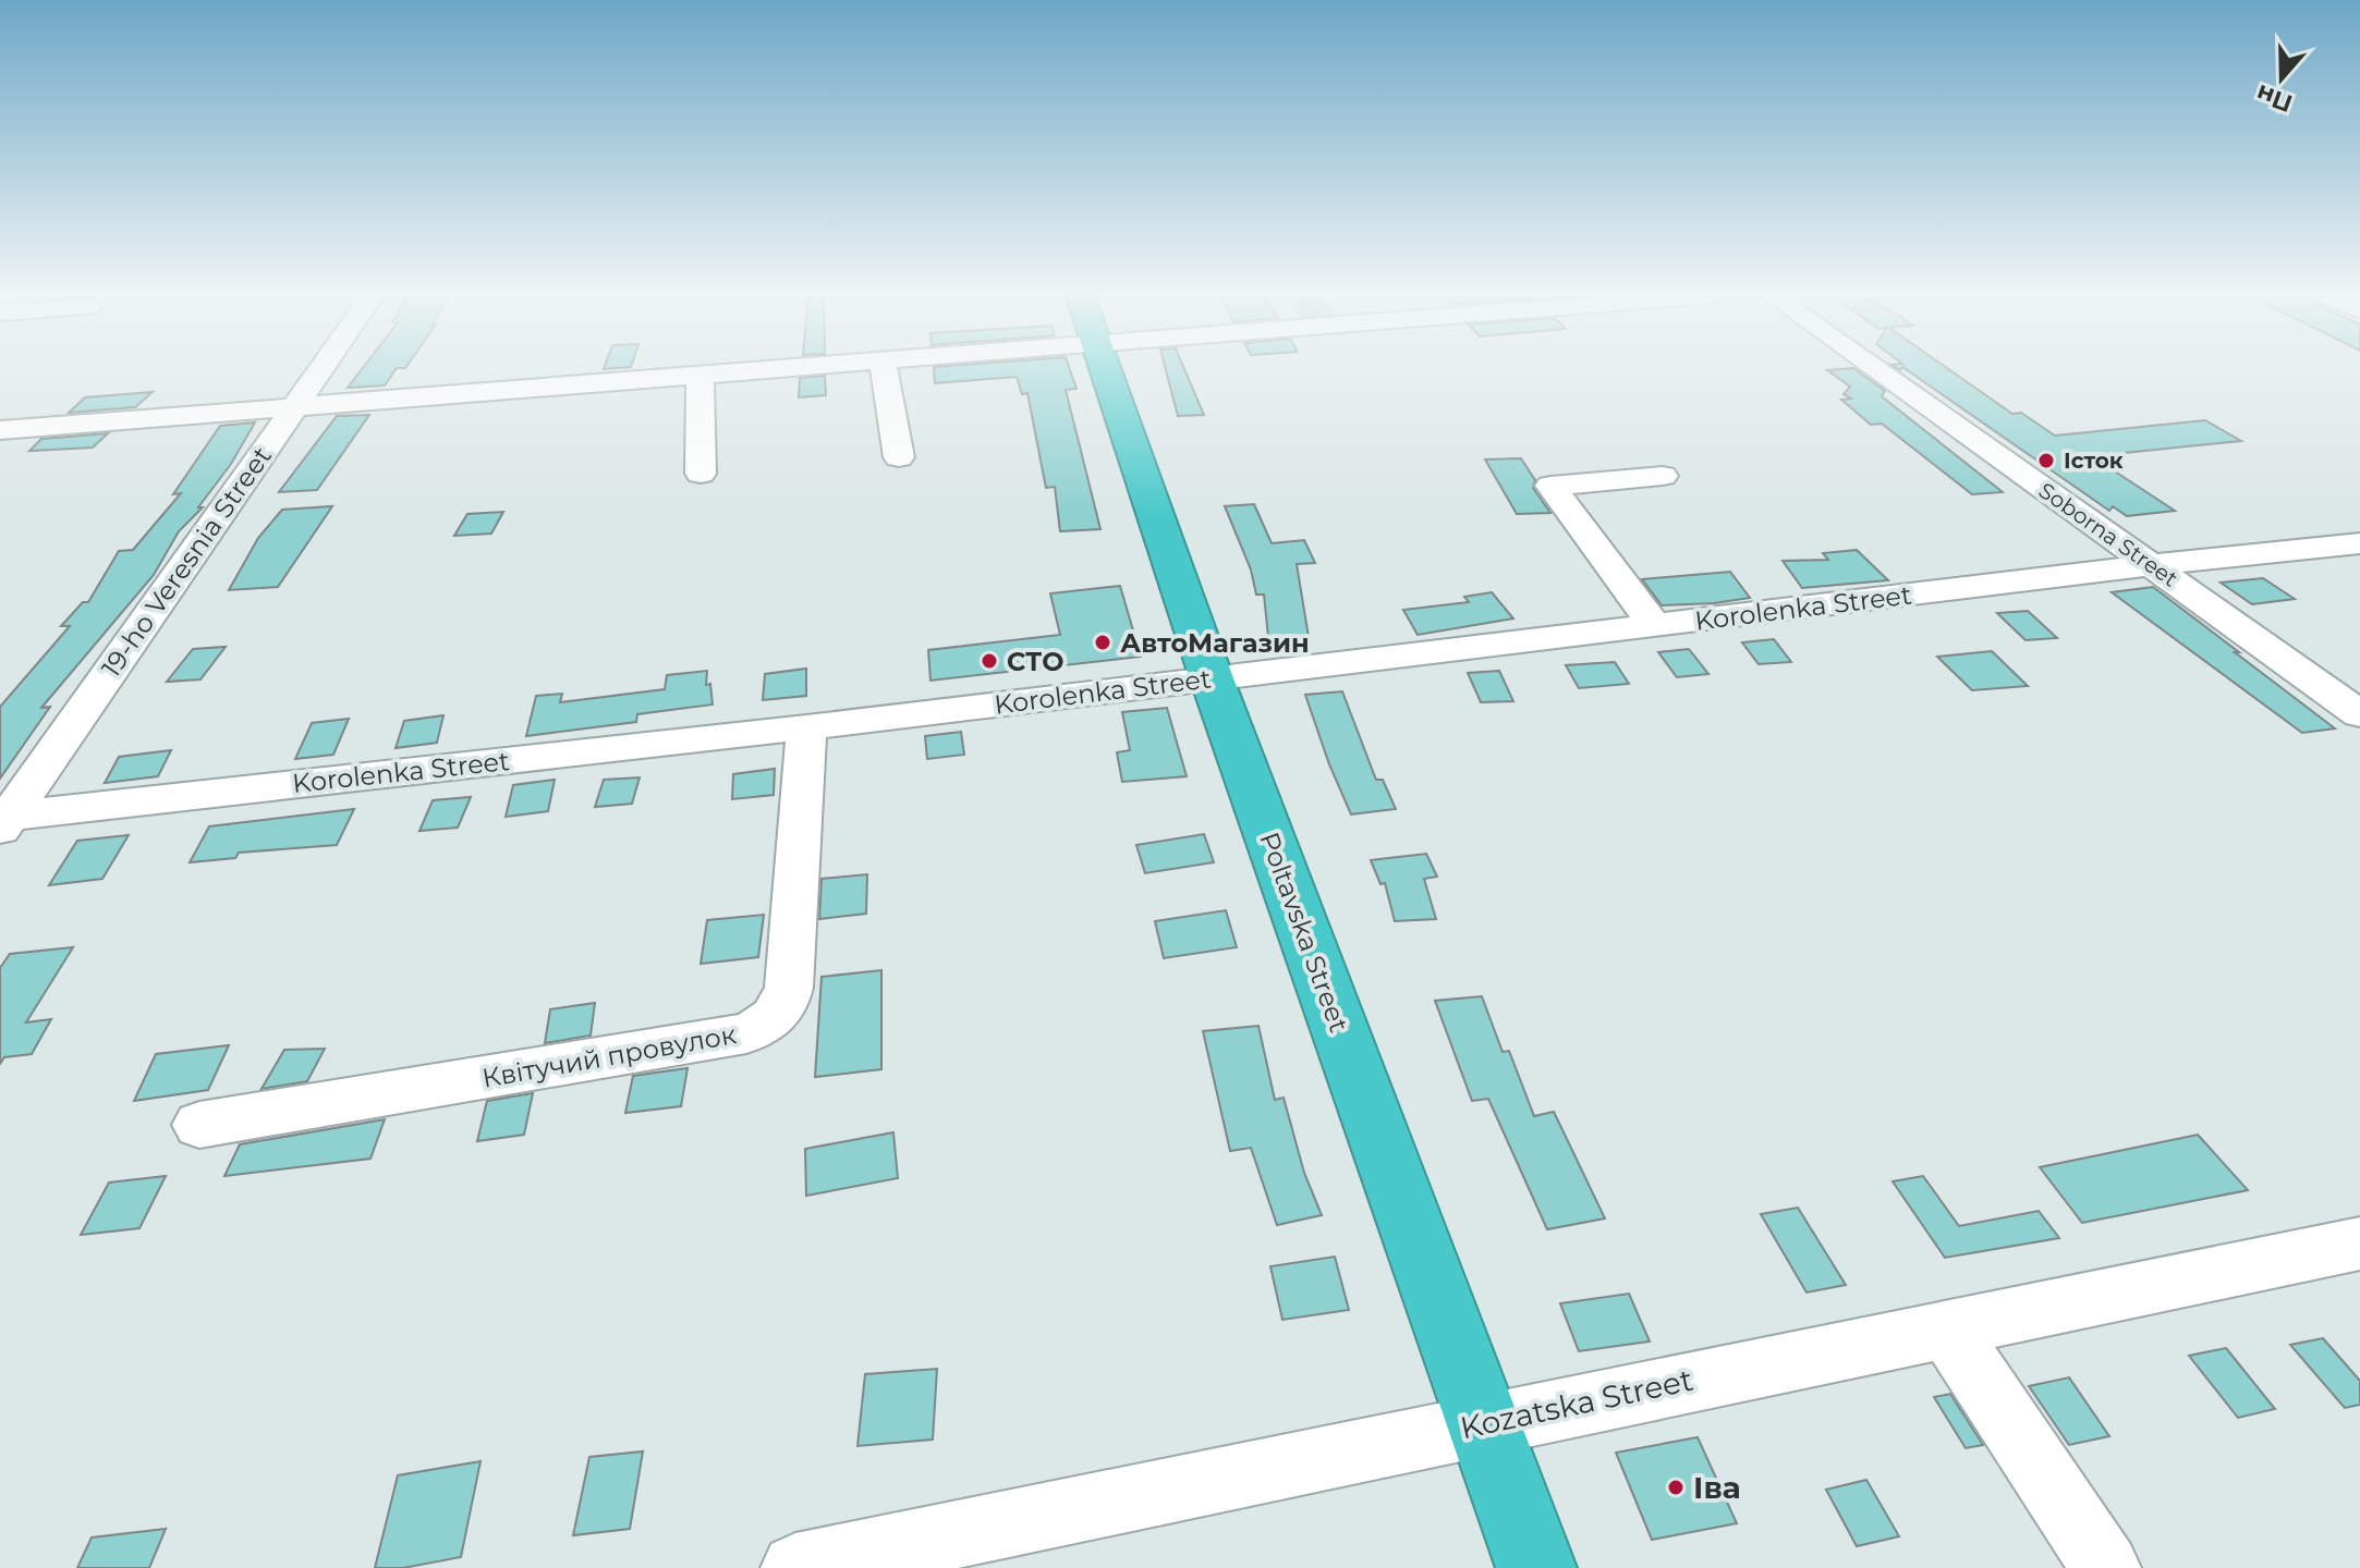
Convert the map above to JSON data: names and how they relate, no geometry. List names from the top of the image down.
{
  "streets": {
    "highway": ["Poltavska Street"],
    "street": [
      "Soborna Street",
      "19-ho Veresnia Street",
      "Korolenka Street",
      "Квітучий провулок",
      "Kozatska Street"
    ]
  },
  "crossings": [
    ["Soborna Street", "Korolenka Street"],
    ["19-ho Veresnia Street", "Korolenka Street"],
    ["Korolenka Street", "Poltavska Street"],
    ["Korolenka Street", "Квітучий провулок"],
    ["Poltavska Street", "Kozatska Street"]
  ],
  "places": [
    "Істок",
    "АвтоМагазин",
    "СТО",
    "Іва"
  ],
  "north": "bottom"
}
